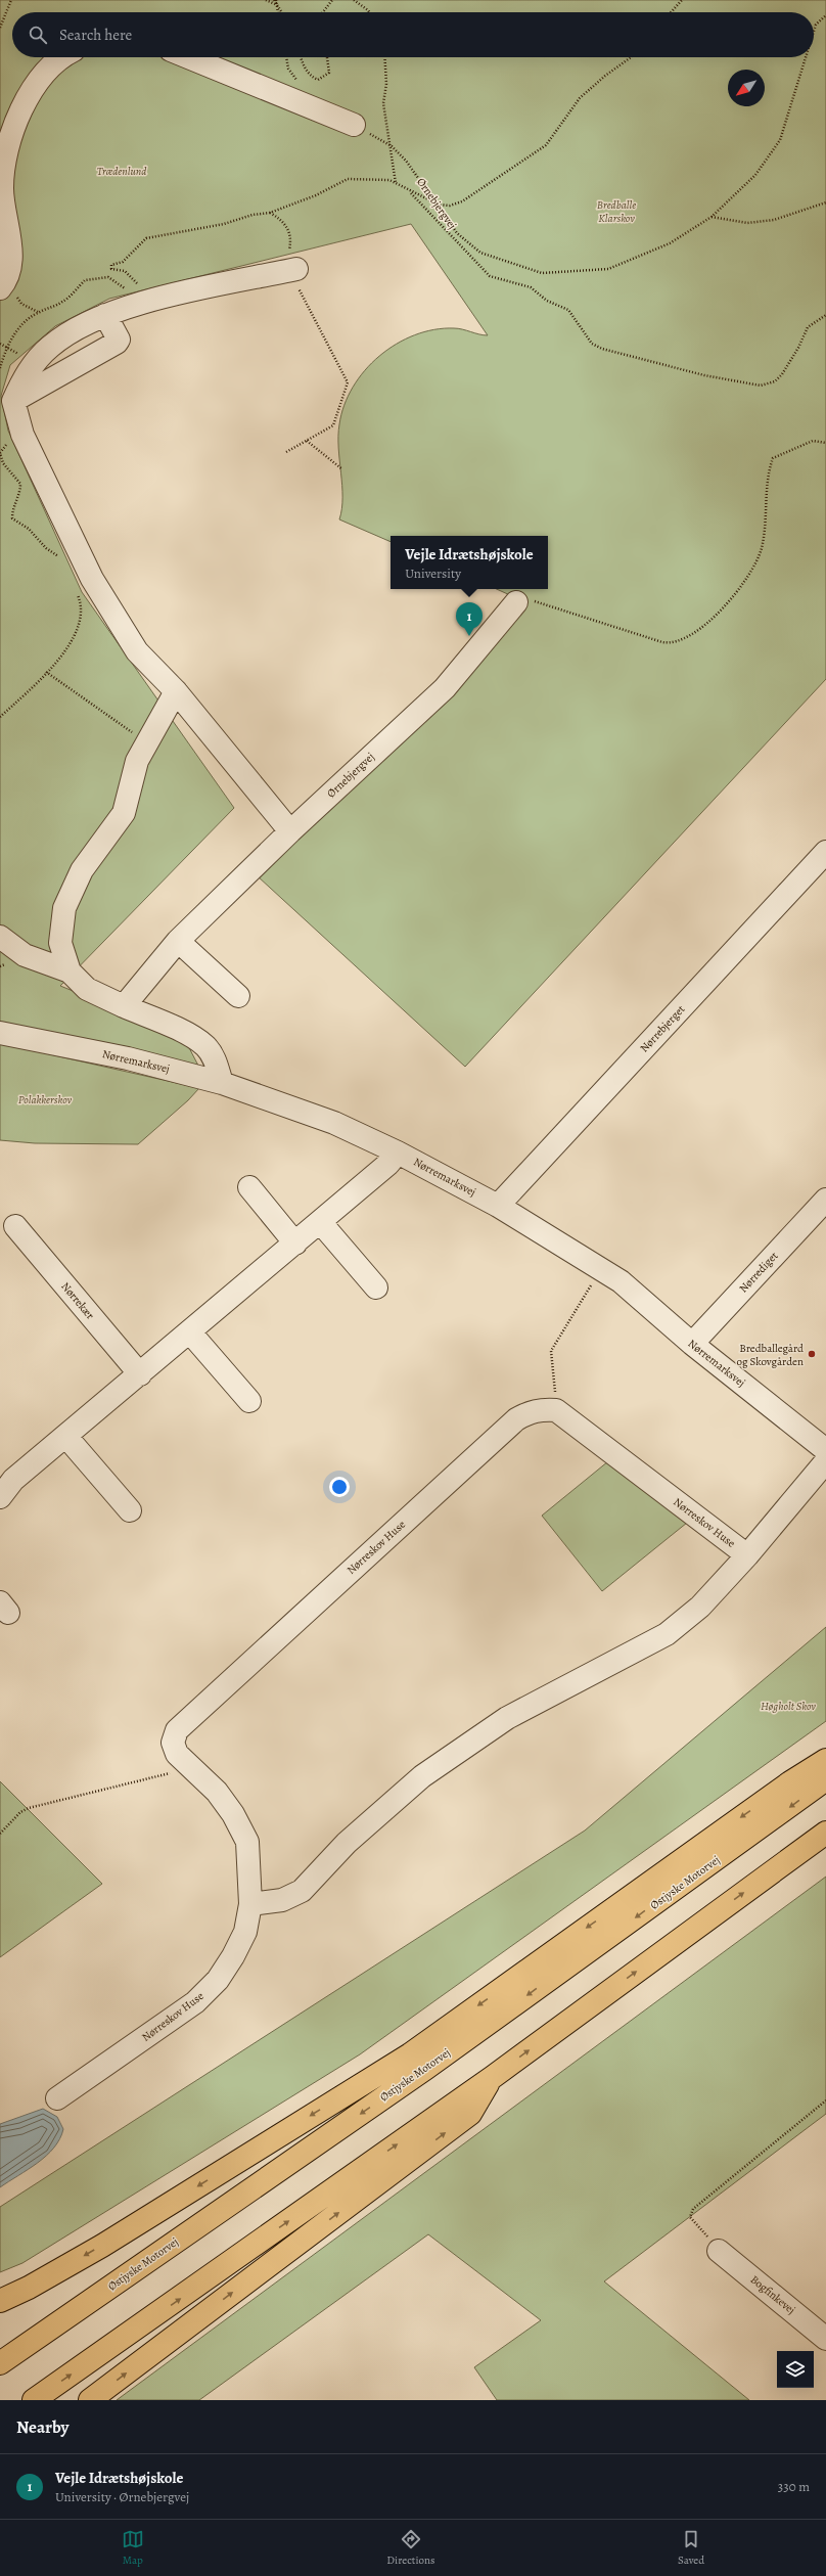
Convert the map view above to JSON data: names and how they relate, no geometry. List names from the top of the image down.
{
  "streets": {
    "highway": ["Østjyske Motorvej"],
    "street": [
      "Ørnebjergvej",
      "Nørrebjerget",
      "Nørremarksvej",
      "Nørrediget",
      "Nørrekær",
      "Nørreskov Huse",
      "Bogfinkevej"
    ]
  },
  "crossings": [
    ["Nørrebjerget", "Nørremarksvej"],
    ["Nørremarksvej", "Nørrediget"]
  ],
  "parks": [
    "Trædenlund",
    "Bredballe Klarskov",
    "Polakkerskov",
    "Høgholt Skov"
  ],
  "places": ["Bredballegård og Skovgården"],
  "north": "bottom left",
  "page": {
    "search": "Search here",
    "popup": ["Vejle Idrætshøjskole", "University"],
    "pins": "1",
    "heading": "Nearby",
    "list": [
      {
        "mark": "1",
        "name": "Vejle Idrætshøjskole",
        "note": "University · Ørnebjergvej",
        "value": "330 m"
      }
    ],
    "nav": ["Map", "Directions", "Saved"]
  }
}
